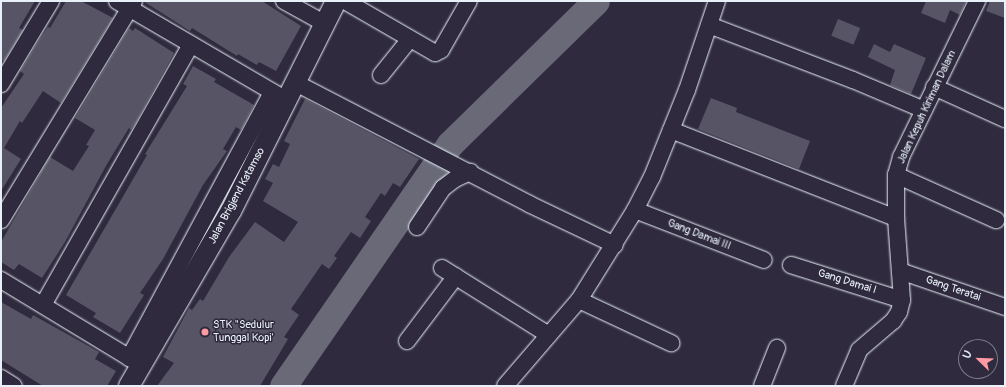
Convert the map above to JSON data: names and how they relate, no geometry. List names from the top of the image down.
{
  "streets": {
    "street": [
      "Jalan Kepuh Kiriman Dalam",
      "Jalan Brigjend Katamso",
      "Gang Damai III",
      "Gang Damai I",
      "Gang Teratai"
    ]
  },
  "crossings": [
    ["Jalan Kepuh Kiriman Dalam", "Gang Damai I"],
    ["Jalan Kepuh Kiriman Dalam", "Gang Teratai"]
  ],
  "places": ["STK \"Sedulur Tunggal Kopi'"],
  "north": "top left"
}
